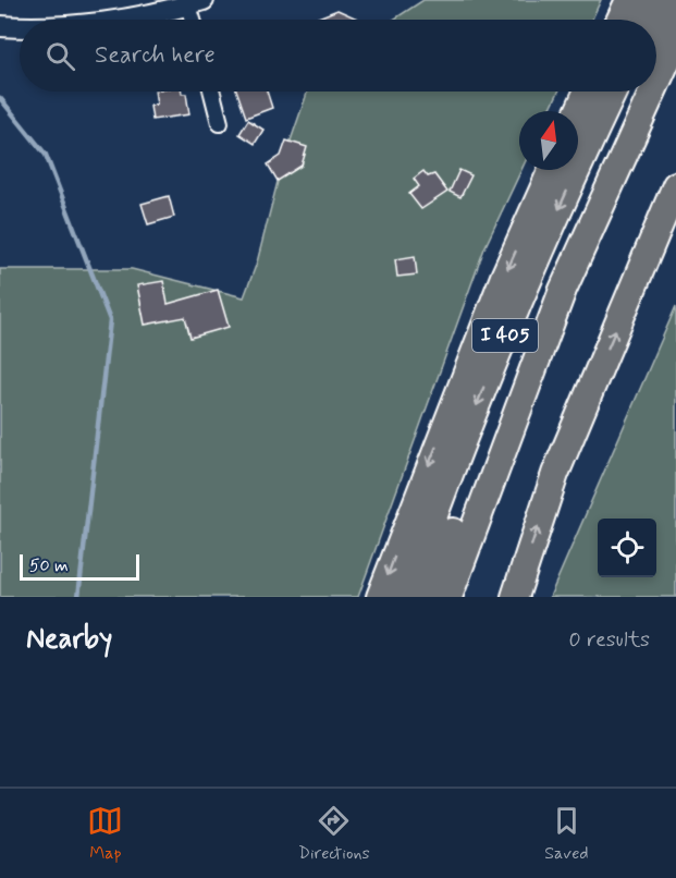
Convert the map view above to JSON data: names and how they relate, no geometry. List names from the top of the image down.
{
  "streets": {
    "highway": ["I 405"]
  },
  "scale_bar": "50 m",
  "north": "top",
  "page": {
    "search": "Search here",
    "scale": "50 m",
    "heading": ["Nearby", "0 results"],
    "nav": ["Map", "Directions", "Saved"]
  }
}
